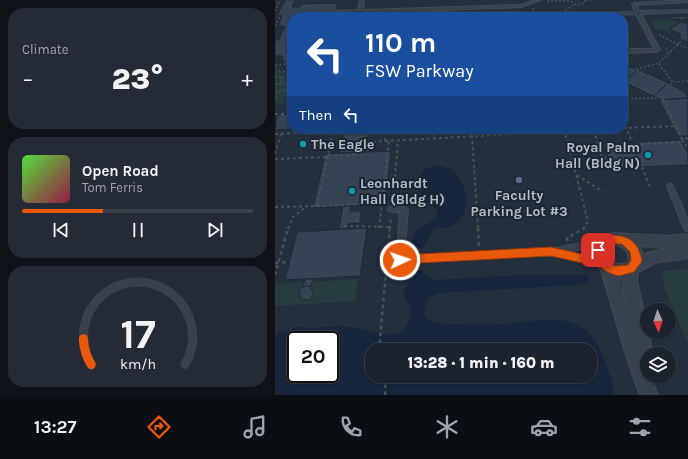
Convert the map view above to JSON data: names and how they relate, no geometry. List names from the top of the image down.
{
  "places": [
    "The Eagle",
    "Royal Palm Hall (Bldg N)",
    "Faculty Parking Lot #3",
    "Leonhardt Hall (Bldg H)"
  ],
  "north": "bottom",
  "page": {
    "tile": "Climate",
    "turn": ["110 m", "FSW Parkway"],
    "heat": ["−", "23°", "+"],
    "then": "Then",
    "song": ["Open Road", "Tom Ferris"],
    "limit": "20",
    "trip": "13:28 · 1 min · 160 m",
    "tabs": "13:27",
    "gauge": ["17", "km/h"]
  }
}
